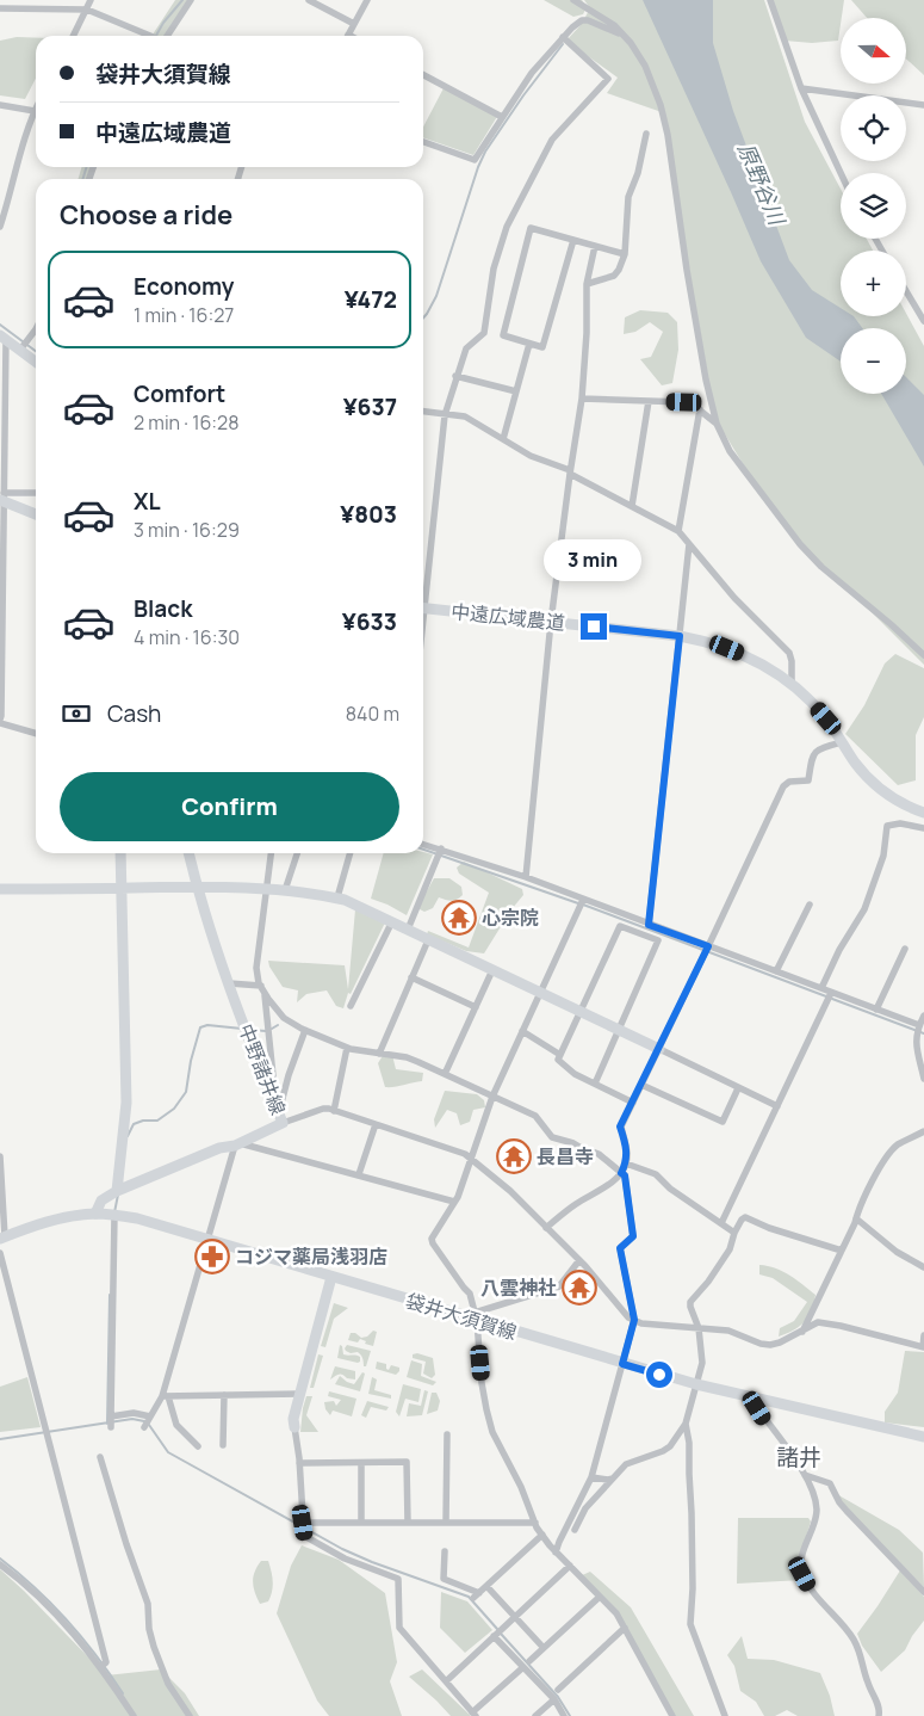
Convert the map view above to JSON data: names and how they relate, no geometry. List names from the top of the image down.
{
  "streets": {
    "street": ["中遠広域農道", "中野諸井線", "袋井大須賀線"]
  },
  "crossings": [
    ["中野諸井線", "袋井大須賀線"]
  ],
  "districts": ["諸井"],
  "water": ["原野谷川"],
  "places": {
    "temple": ["心宗院", "長昌寺", "八雲神社"],
    "pharmacy": ["コジマ薬局浅羽店"]
  },
  "north": "right",
  "page": {
    "map_buttons": ["+", "−"],
    "banner": ["袋井大須賀線", "中遠広域農道"],
    "heading": "Choose a ride",
    "list": [
      {
        "name": "Economy",
        "note": "1 min · 16:27",
        "value": "¥472"
      },
      {
        "name": "Comfort",
        "note": "2 min · 16:28",
        "value": "¥637"
      },
      {
        "name": "XL",
        "note": "3 min · 16:29",
        "value": "¥803"
      },
      {
        "name": "Black",
        "note": "4 min · 16:30",
        "value": "¥633"
      }
    ],
    "bubble": "3 min",
    "pay": ["Cash", "840 m"],
    "buttons": "Confirm"
  }
}
